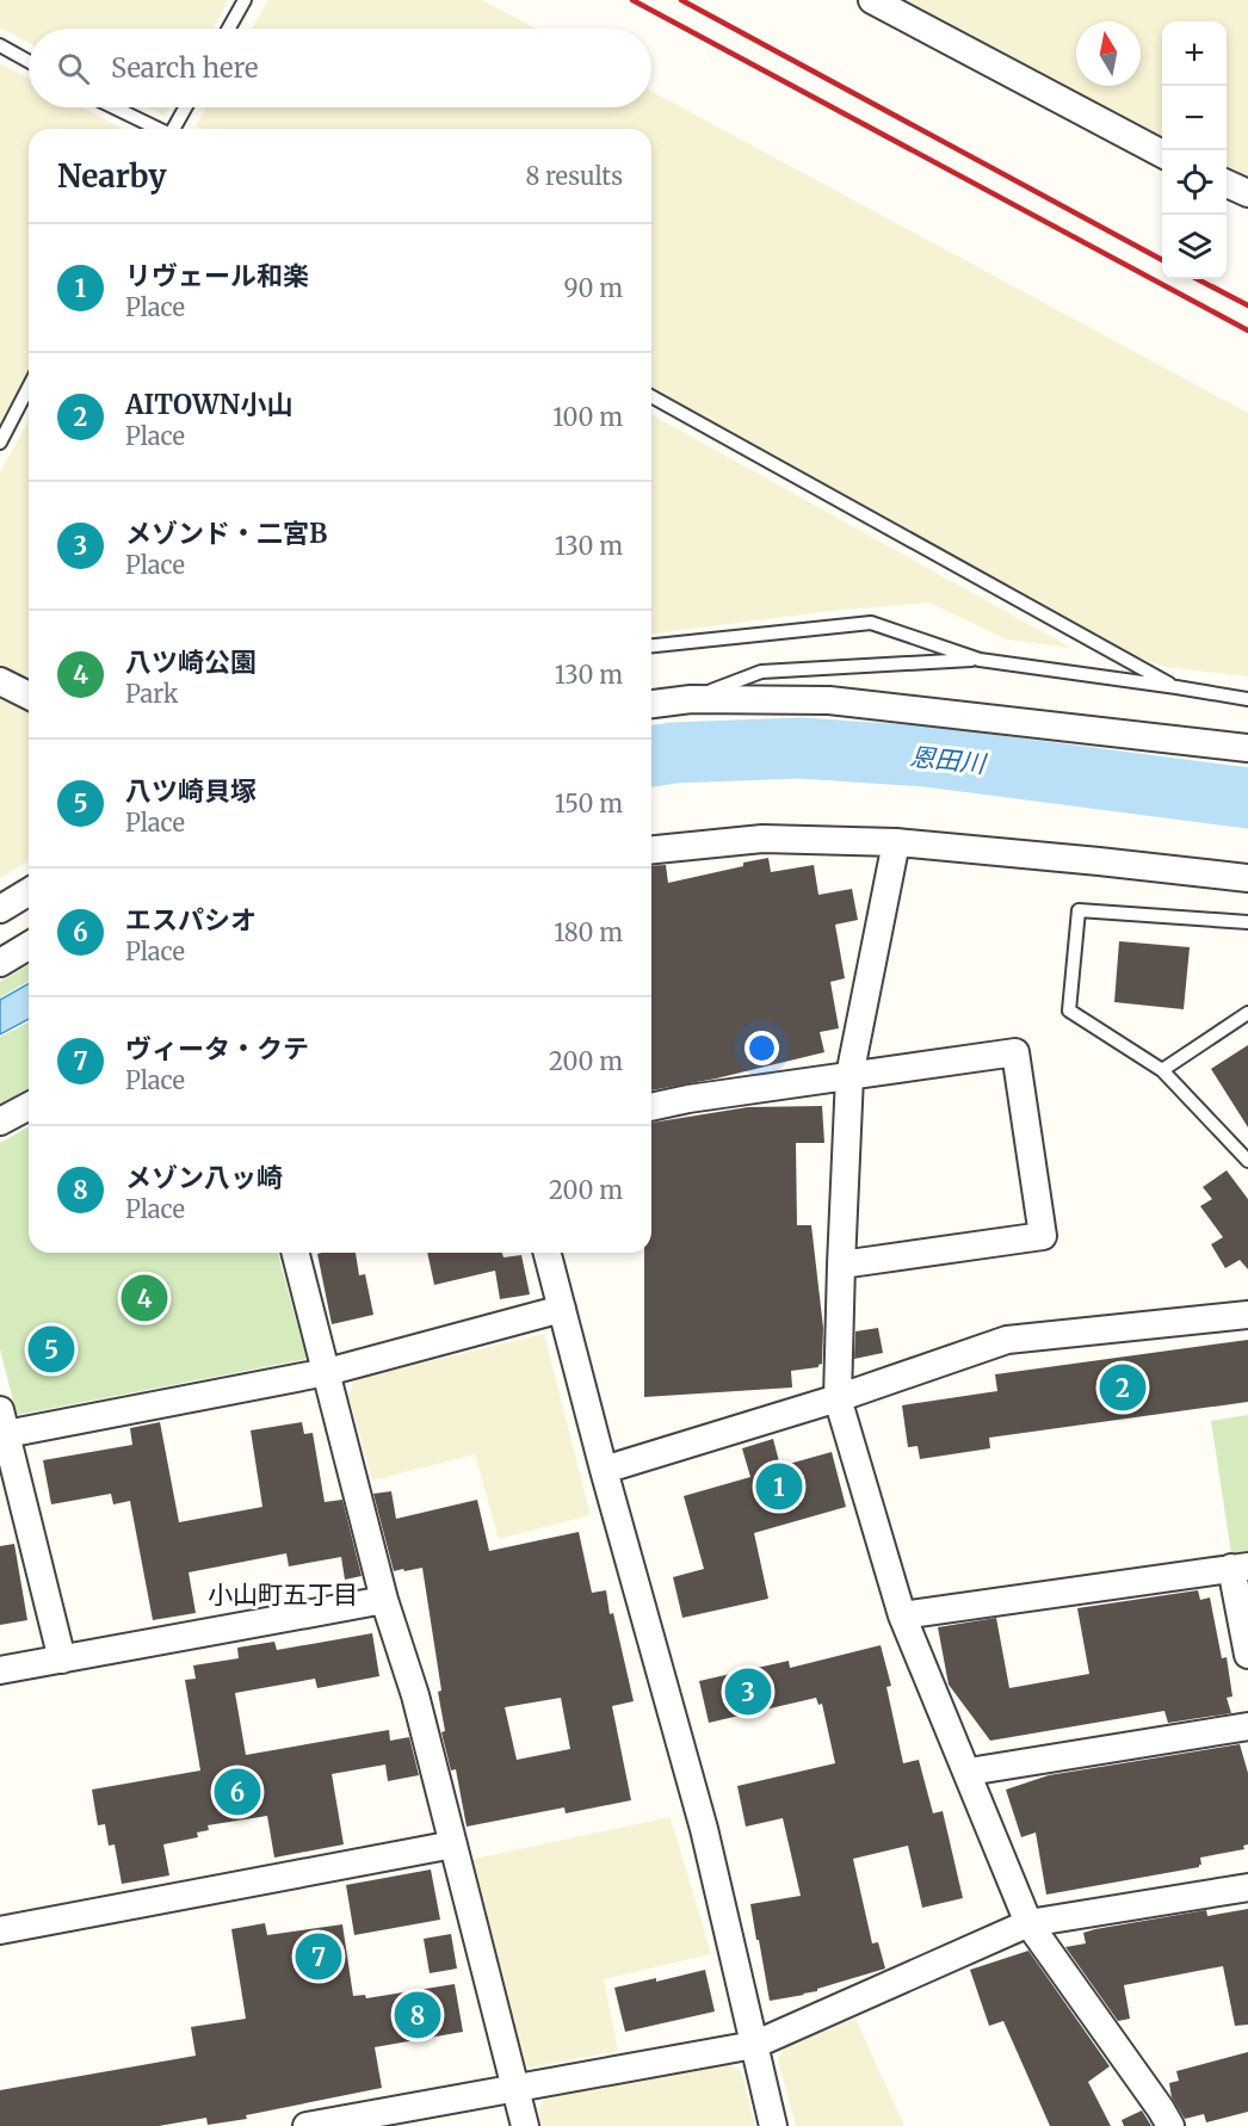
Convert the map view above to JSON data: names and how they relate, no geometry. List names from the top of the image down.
{
  "districts": ["小山町五丁目"],
  "water": ["恩田川"],
  "north": "top",
  "page": {
    "map_buttons": ["+", "−"],
    "search": "Search here",
    "heading": ["Nearby", "8 results"],
    "list": [
      {
        "mark": "1",
        "name": "リヴェール和楽",
        "note": "Place",
        "value": "90 m"
      },
      {
        "mark": "2",
        "name": "AITOWN小山",
        "note": "Place",
        "value": "100 m"
      },
      {
        "mark": "3",
        "name": "メゾンド・二宮B",
        "note": "Place",
        "value": "130 m"
      },
      {
        "mark": "4",
        "name": "八ツ崎公園",
        "note": "Park",
        "value": "130 m"
      },
      {
        "mark": "5",
        "name": "八ツ崎貝塚",
        "note": "Place",
        "value": "150 m"
      },
      {
        "mark": "6",
        "name": "エスパシオ",
        "note": "Place",
        "value": "180 m"
      },
      {
        "mark": "7",
        "name": "ヴィータ・クテ",
        "note": "Place",
        "value": "200 m"
      },
      {
        "mark": "8",
        "name": "メゾン八ッ崎",
        "note": "Place",
        "value": "200 m"
      }
    ],
    "pins": [
      "4",
      "5",
      "2",
      "1",
      "3",
      "6",
      "7",
      "8"
    ]
  }
}
